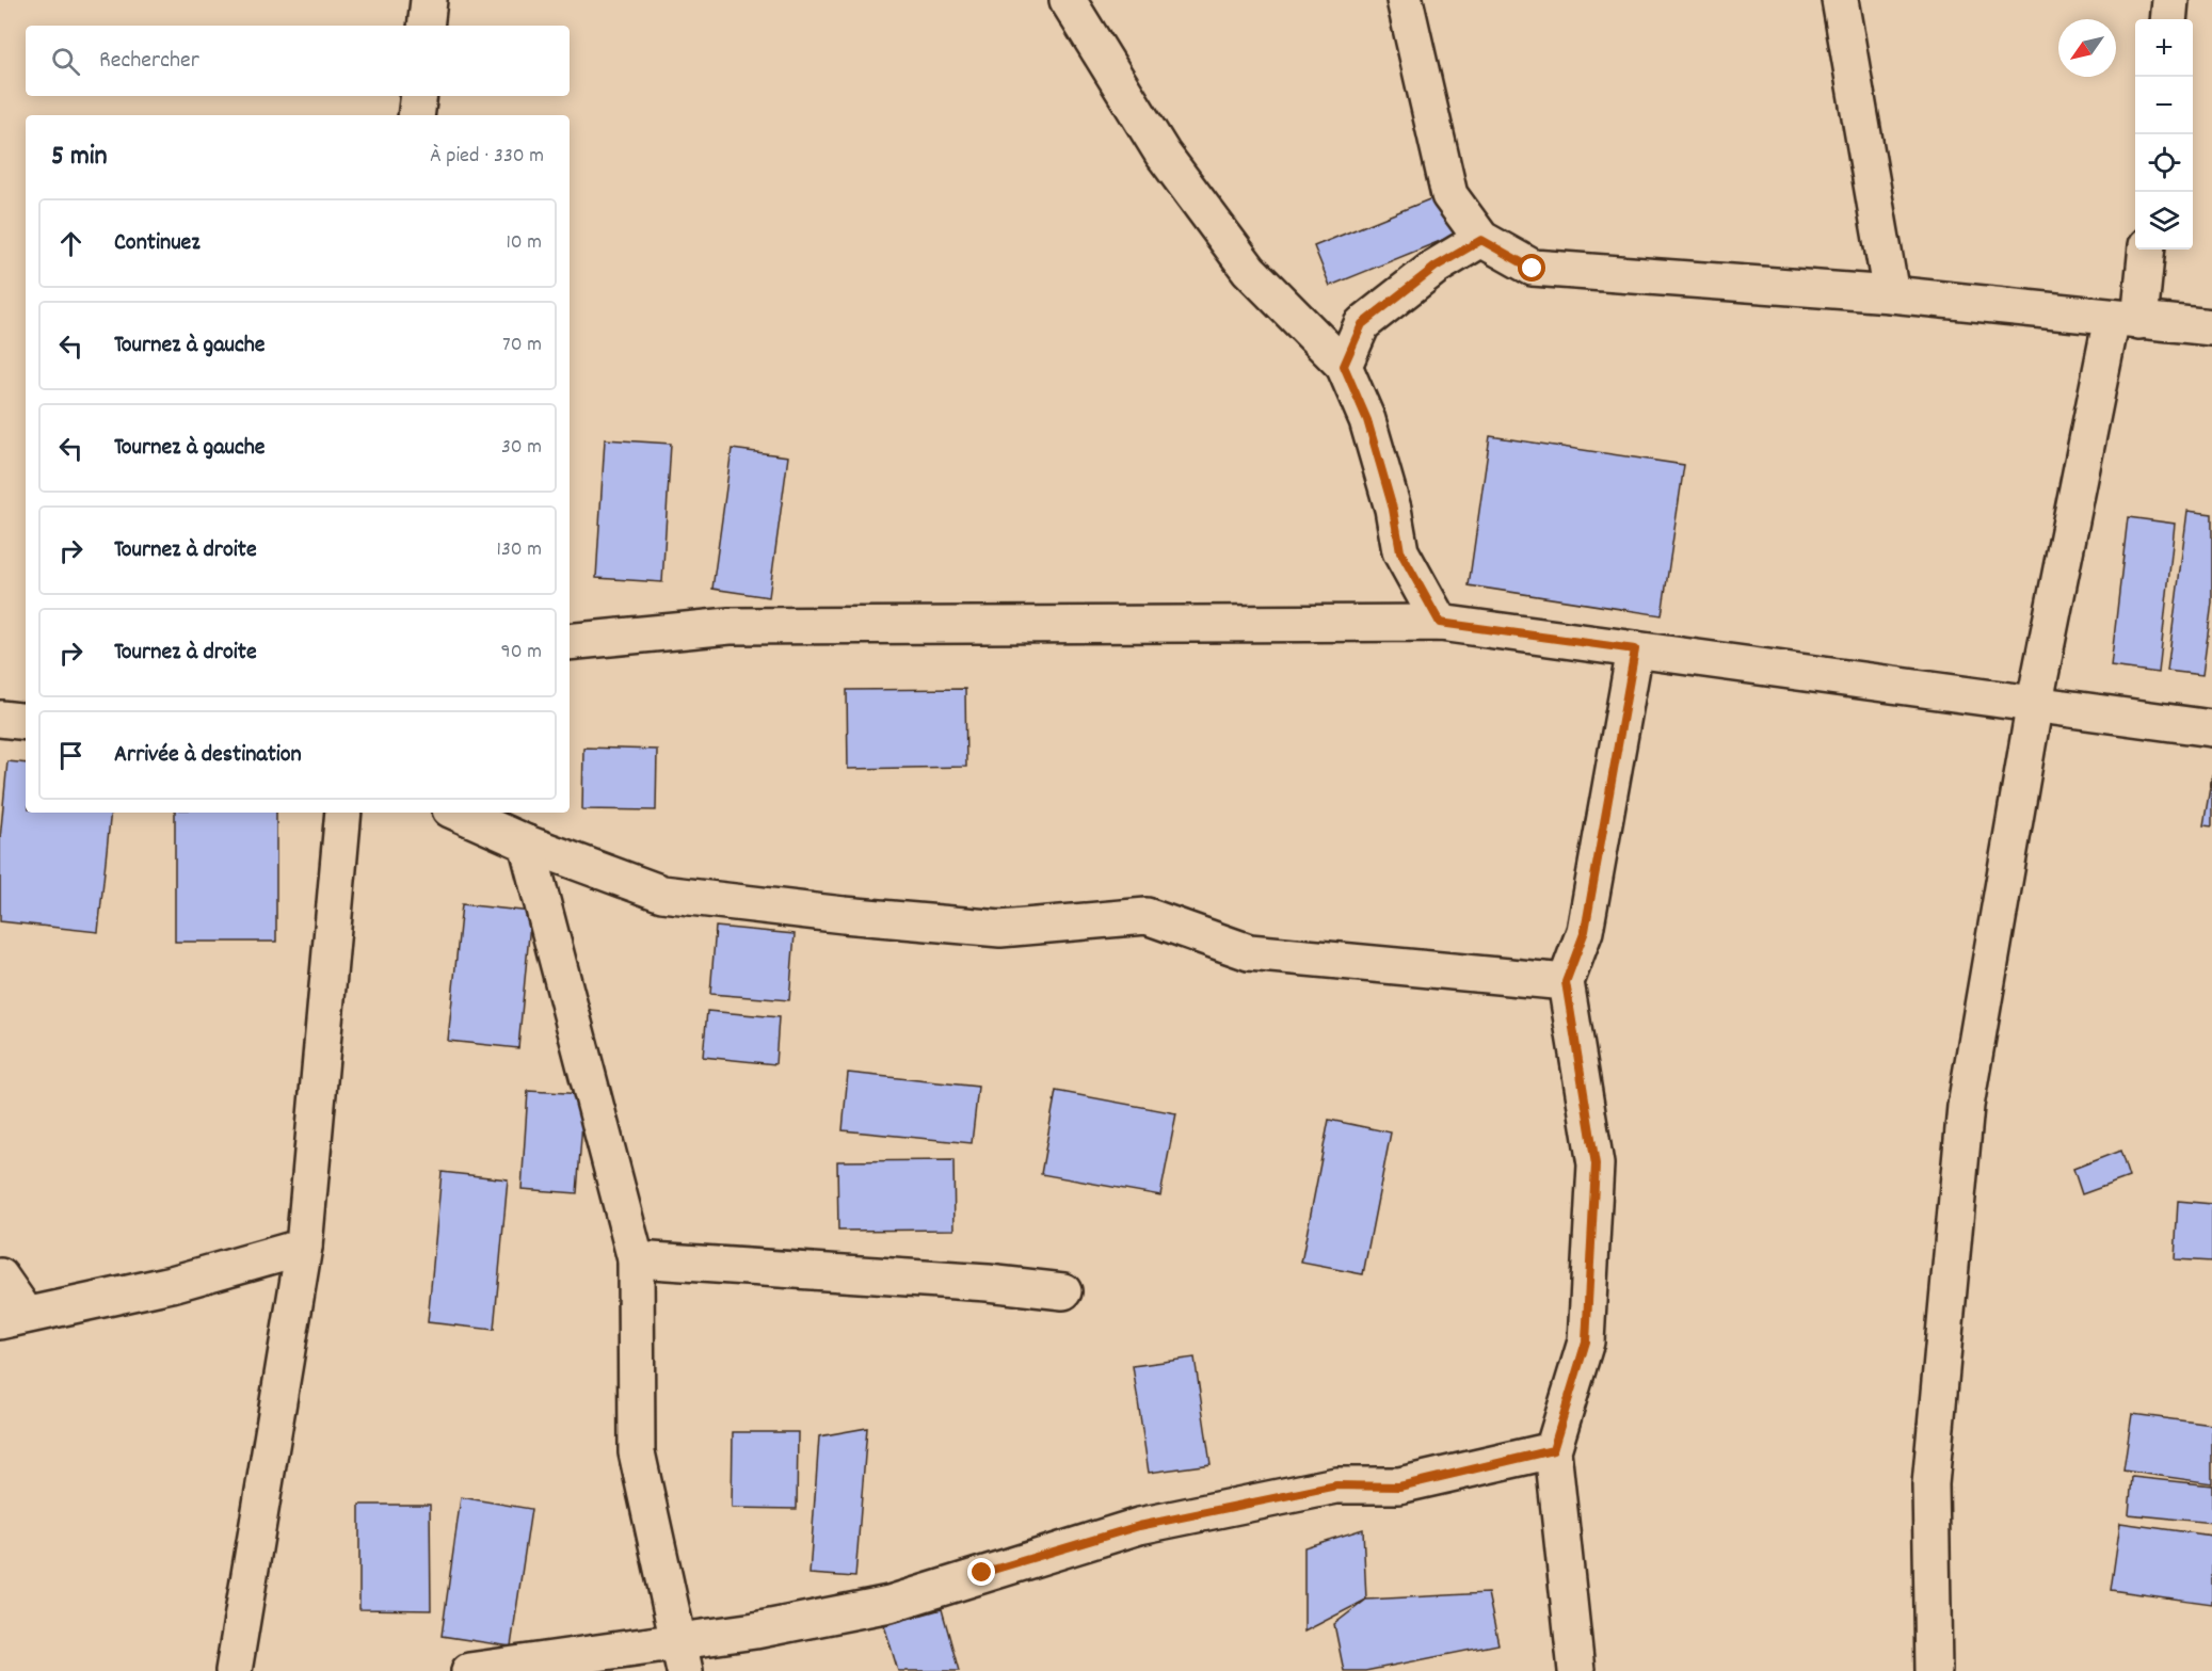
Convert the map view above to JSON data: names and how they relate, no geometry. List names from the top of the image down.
{
  "north": "bottom left",
  "page": {
    "map_buttons": ["+", "−"],
    "search": "Rechercher",
    "heading": ["5 min", "À pied · 330 m"],
    "list": [
      ["Continuez", "10 m"],
      ["Tournez à gauche", "70 m"],
      ["Tournez à gauche", "30 m"],
      ["Tournez à droite", "130 m"],
      ["Tournez à droite", "90 m"],
      "Arrivée à destination"
    ]
  }
}
